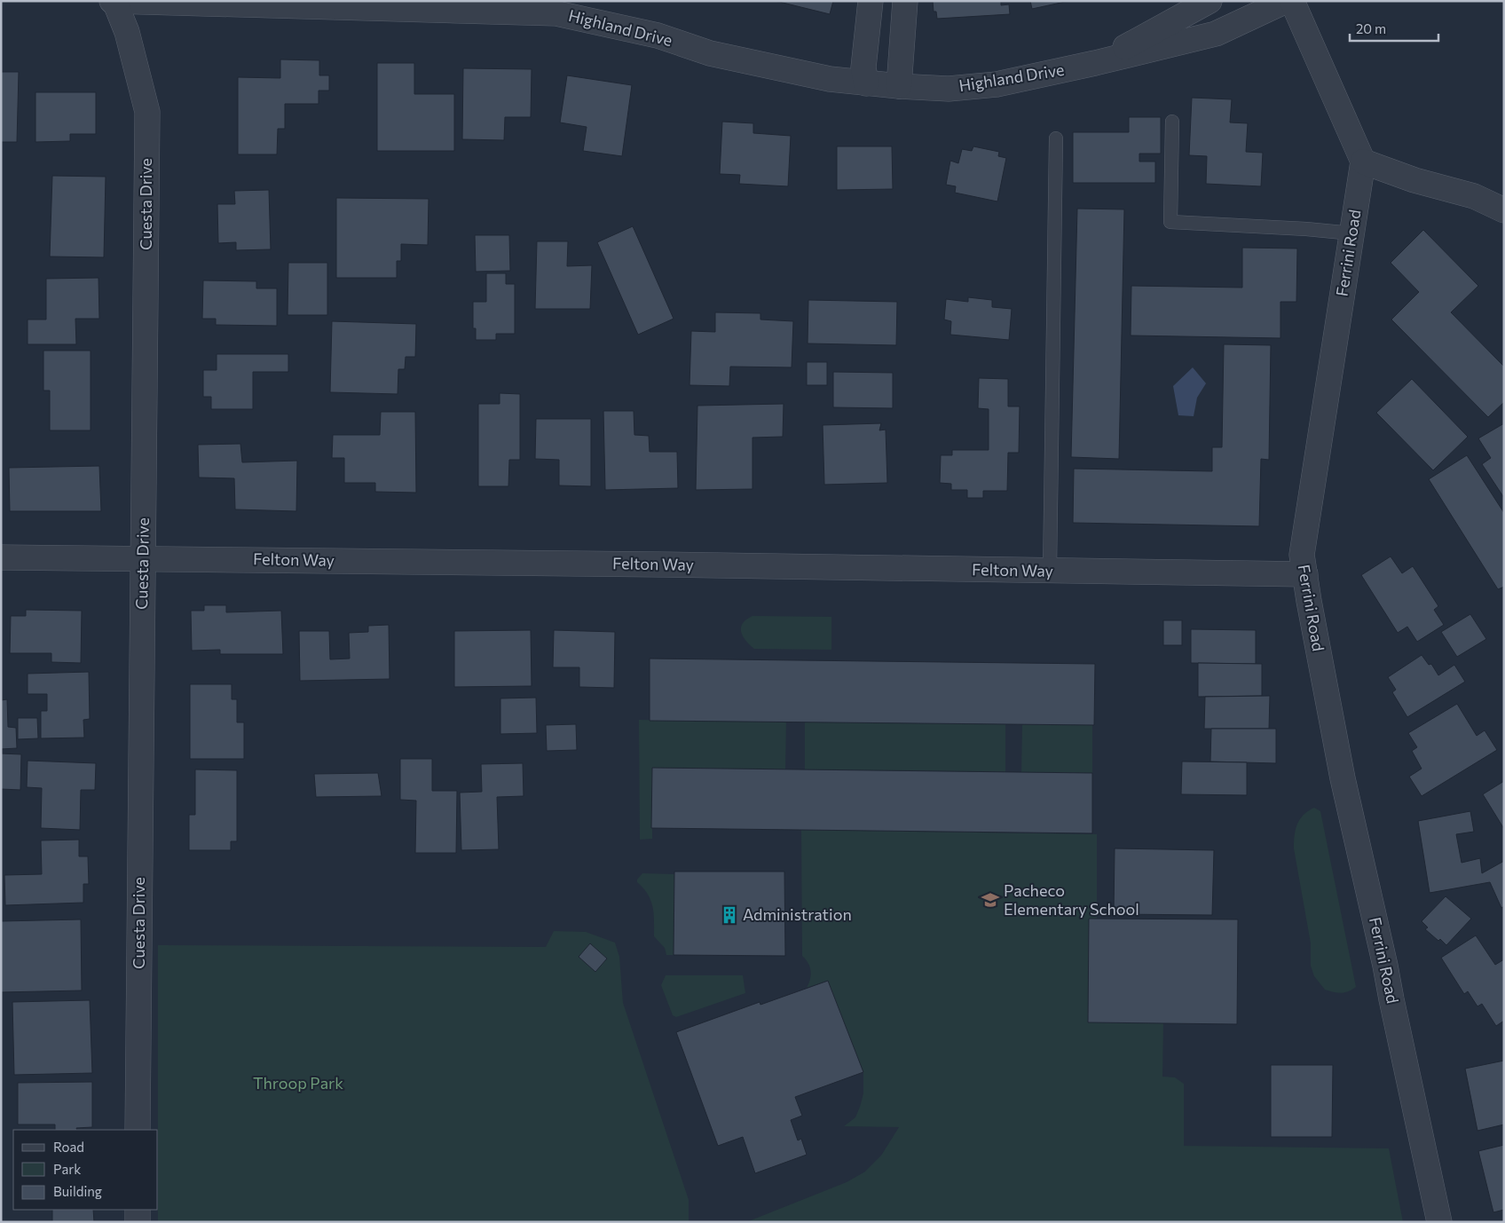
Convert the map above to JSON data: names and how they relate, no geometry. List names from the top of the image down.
{
  "streets": {
    "street": [
      "Highland Drive",
      "Cuesta Drive",
      "Ferrini Road",
      "Felton Way"
    ]
  },
  "crossings": [
    ["Highland Drive", "Cuesta Drive"],
    ["Cuesta Drive", "Felton Way"],
    ["Ferrini Road", "Felton Way"]
  ],
  "parks": ["Throop Park"],
  "places": {
    "school or university": ["Pacheco Elementary School"],
    "building": ["Administration"]
  },
  "legend": ["Road", "Park", "Building"],
  "scale_bar": "20 m"
}
